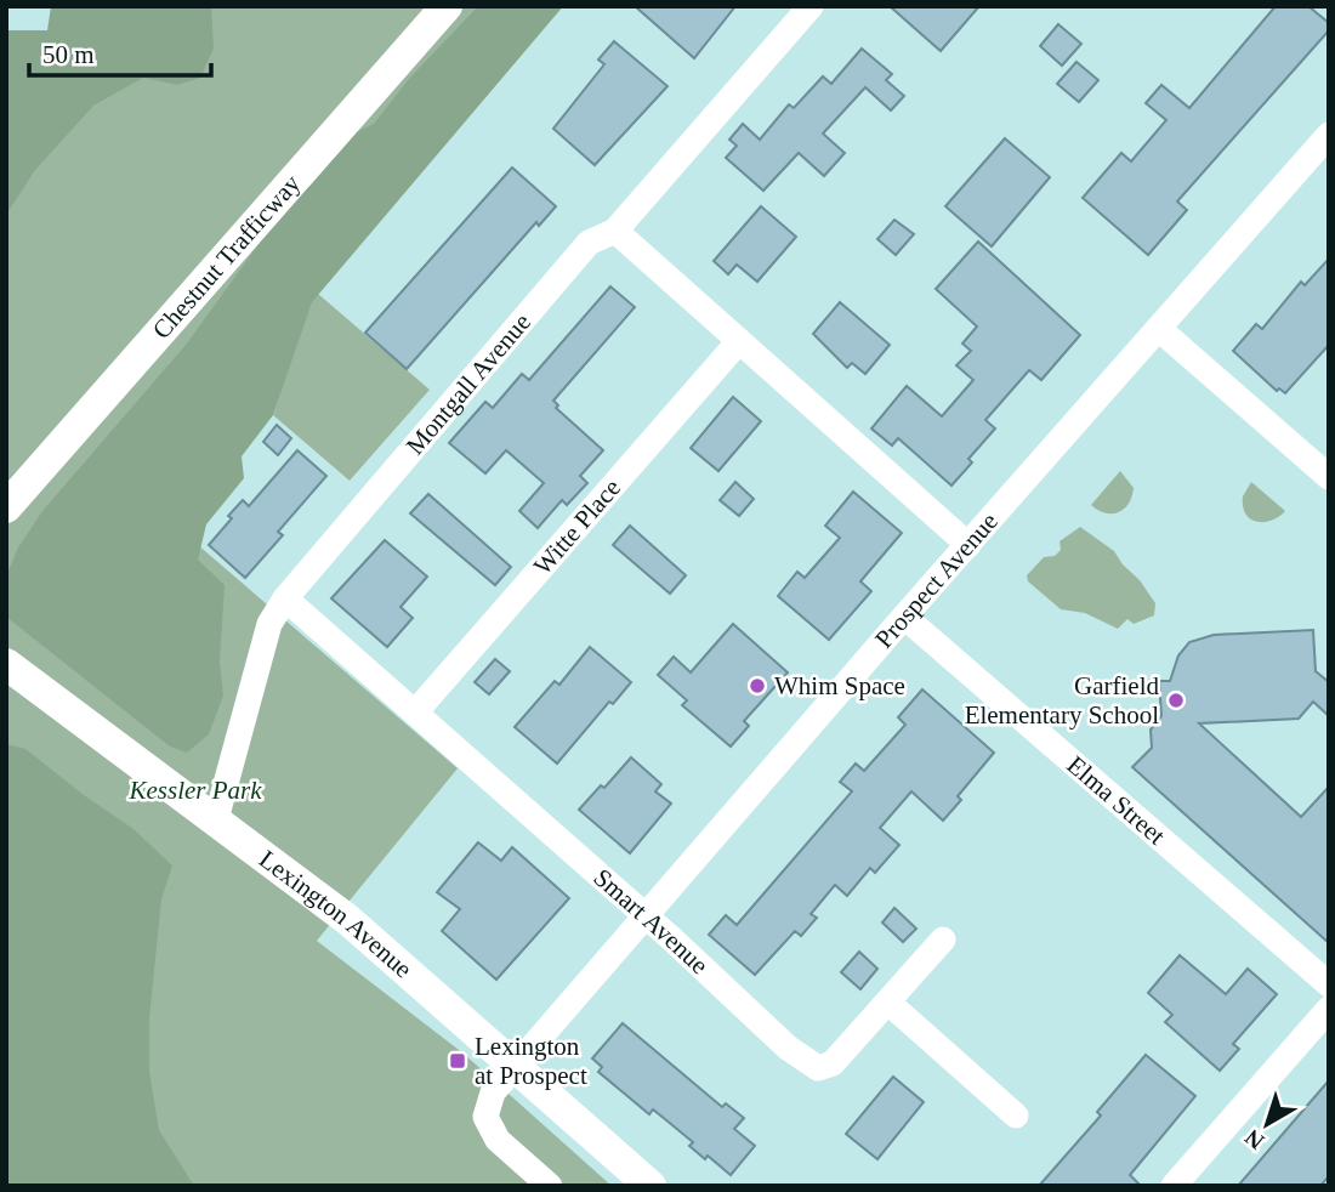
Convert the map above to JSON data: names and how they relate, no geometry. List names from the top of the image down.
{
  "streets": {
    "street": [
      "Chestnut Trafficway",
      "Montgall Avenue",
      "Witte Place",
      "Prospect Avenue",
      "Elma Street",
      "Lexington Avenue",
      "Smart Avenue"
    ]
  },
  "crossings": [
    ["Montgall Avenue", "Lexington Avenue"],
    ["Montgall Avenue", "Smart Avenue"],
    ["Witte Place", "Smart Avenue"],
    ["Prospect Avenue", "Elma Street"],
    ["Prospect Avenue", "Lexington Avenue"],
    ["Prospect Avenue", "Smart Avenue"]
  ],
  "parks": ["Kessler Park"],
  "places": {
    "other": ["Whim Space", "Garfield Elementary School"],
    "transit": ["Lexington at Prospect"]
  },
  "scale_bar": "50 m",
  "north": "bottom left"
}
